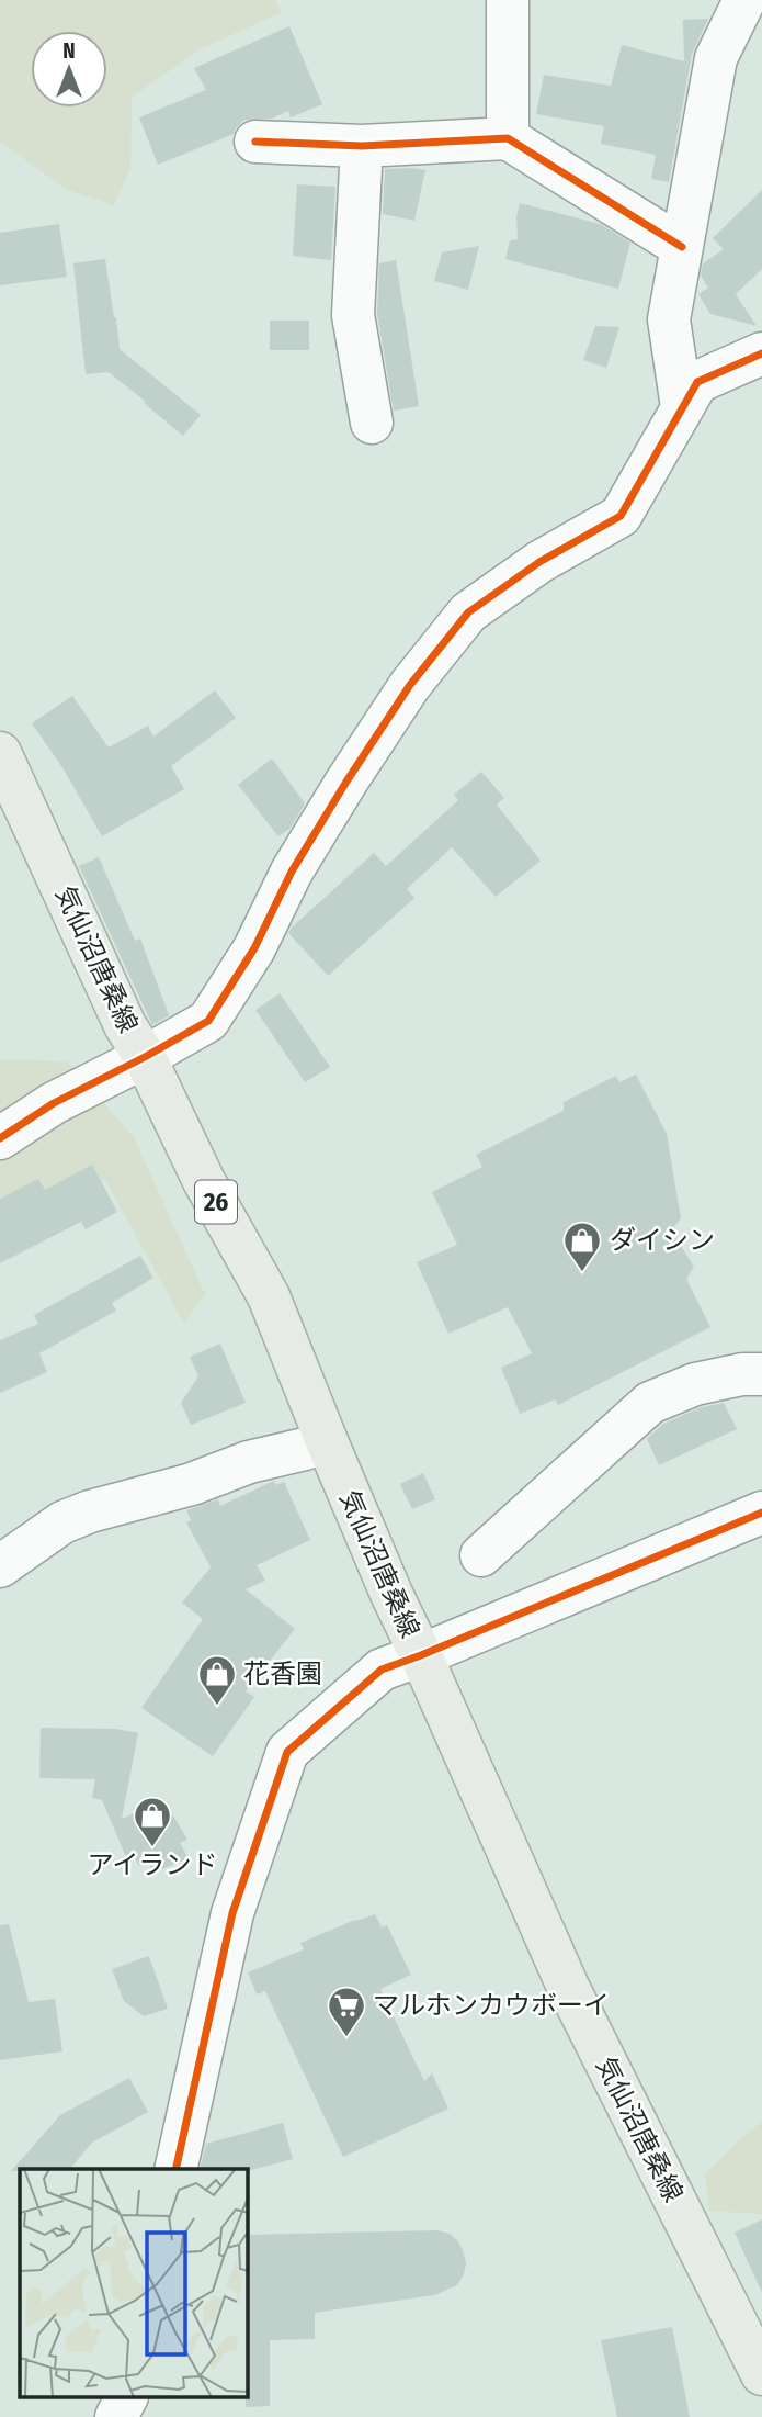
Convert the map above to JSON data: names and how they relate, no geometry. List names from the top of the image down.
{
  "streets": {
    "main road": ["気仙沼唐桑線", "26"]
  },
  "places": {
    "shop": ["ダイシン", "花香園", "アイランド"],
    "supermarket": ["マルホンカウボーイ"]
  },
  "north": "top"
}
